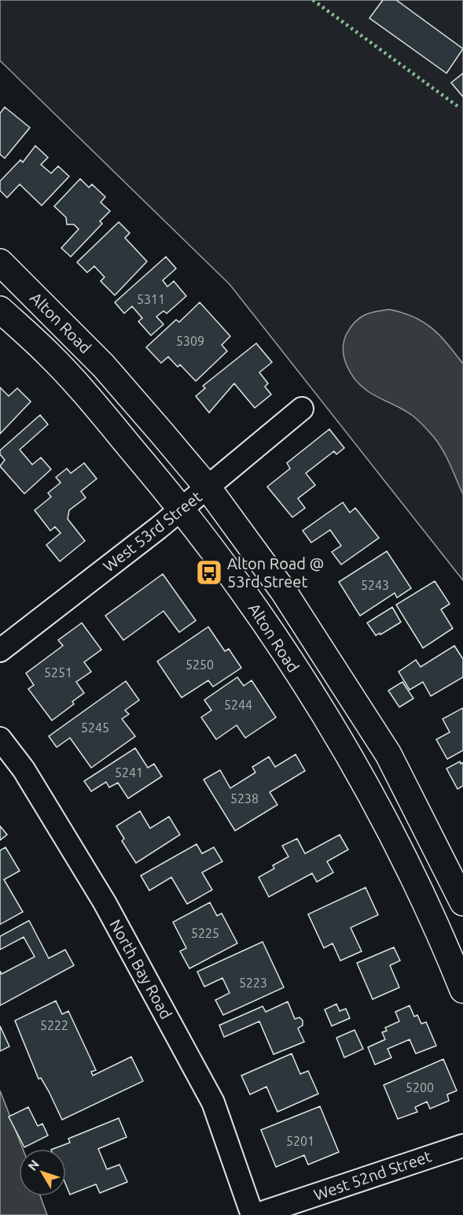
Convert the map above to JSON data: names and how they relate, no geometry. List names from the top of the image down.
{
  "streets": {
    "main road": ["Alton Road"],
    "street": ["West 53rd Street", "North Bay Road", "West 52nd Street"]
  },
  "crossings": [
    ["Alton Road", "West 53rd Street"],
    ["North Bay Road", "West 52nd Street"]
  ],
  "places": {
    "bus stop": ["Alton Road @ 53rd Street"]
  },
  "house_numbers": [
    "5311",
    "5309",
    "5243",
    "5250",
    "5251",
    "5244",
    "5245",
    "5241",
    "5238",
    "5225",
    "5223",
    "5222",
    "5200",
    "5201"
  ],
  "north": "top left"
}
